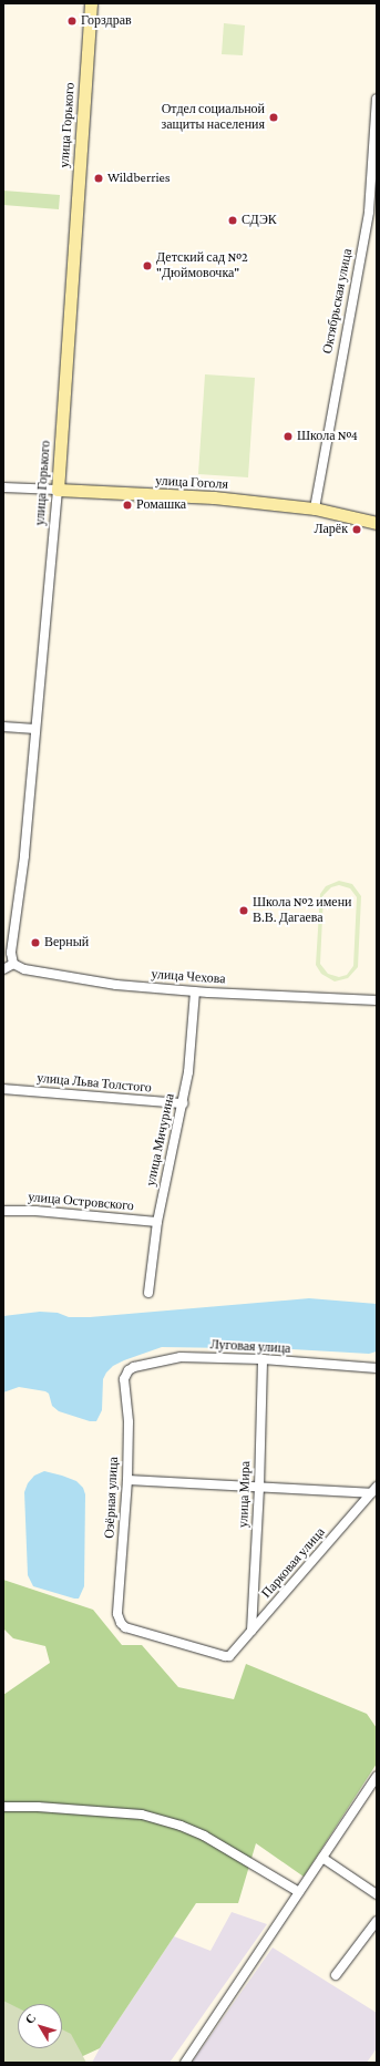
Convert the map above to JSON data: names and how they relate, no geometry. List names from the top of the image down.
{
  "streets": {
    "street": [
      "улица Горького",
      "Октябрьская улица",
      "улица Гоголя",
      "улица Чехова",
      "улица Льва Толстого",
      "улица Мичурина",
      "улица Островского",
      "Луговая улица",
      "улица Мира",
      "Озёрная улица",
      "Парковая улица"
    ]
  },
  "crossings": [
    ["улица Горького", "улица Гоголя"],
    ["улица Горького", "улица Чехова"],
    ["Октябрьская улица", "улица Гоголя"],
    ["улица Чехова", "улица Мичурина"],
    ["улица Льва Толстого", "улица Мичурина"],
    ["улица Мичурина", "улица Островского"],
    ["Луговая улица", "улица Мира"],
    ["Луговая улица", "Озёрная улица"],
    ["улица Мира", "Парковая улица"],
    ["Озёрная улица", "Парковая улица"]
  ],
  "places": [
    "Горздрав",
    "Отдел социальной защиты населения",
    "Wildberries",
    "СДЭК",
    "Детский сад №2 \"Дюймовочка\"",
    "Школа №4",
    "Ромашка",
    "Ларёк",
    "Школа №2 имени В.В. Дагаева",
    "Верный"
  ],
  "north": "top left"
}
